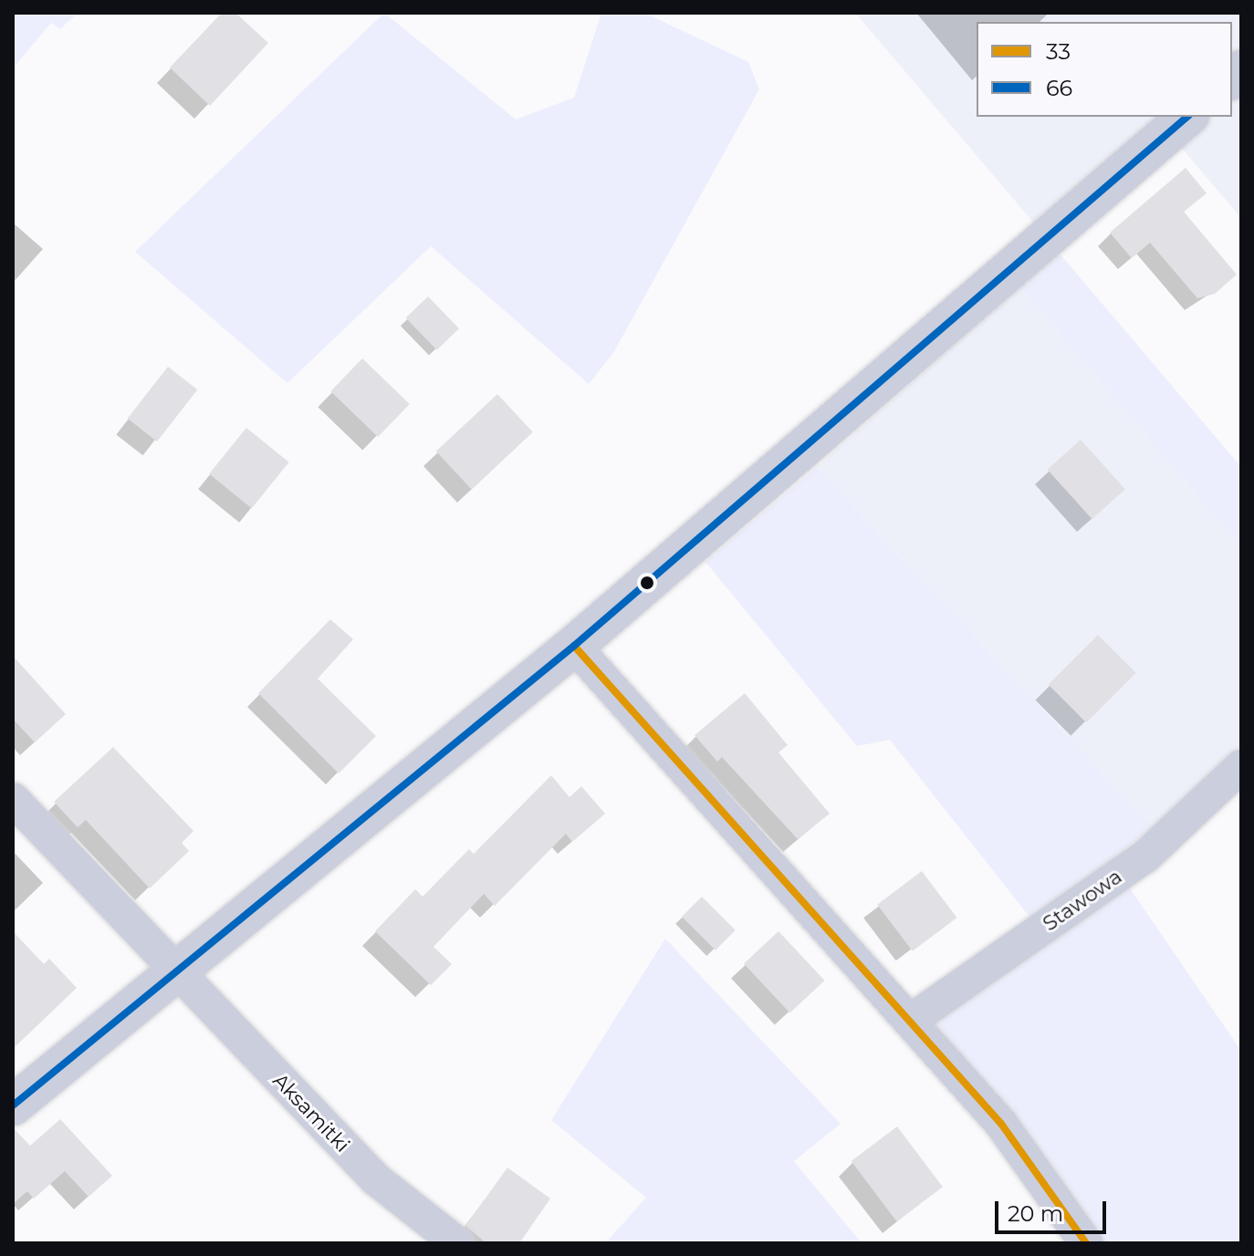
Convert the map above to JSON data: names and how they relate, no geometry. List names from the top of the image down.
{
  "streets": {
    "street": ["Stawowa", "Aksamitki"]
  },
  "lines": ["transit line 66", "transit line 33"],
  "legend": ["33", "66"],
  "scale_bar": "20 m"
}
